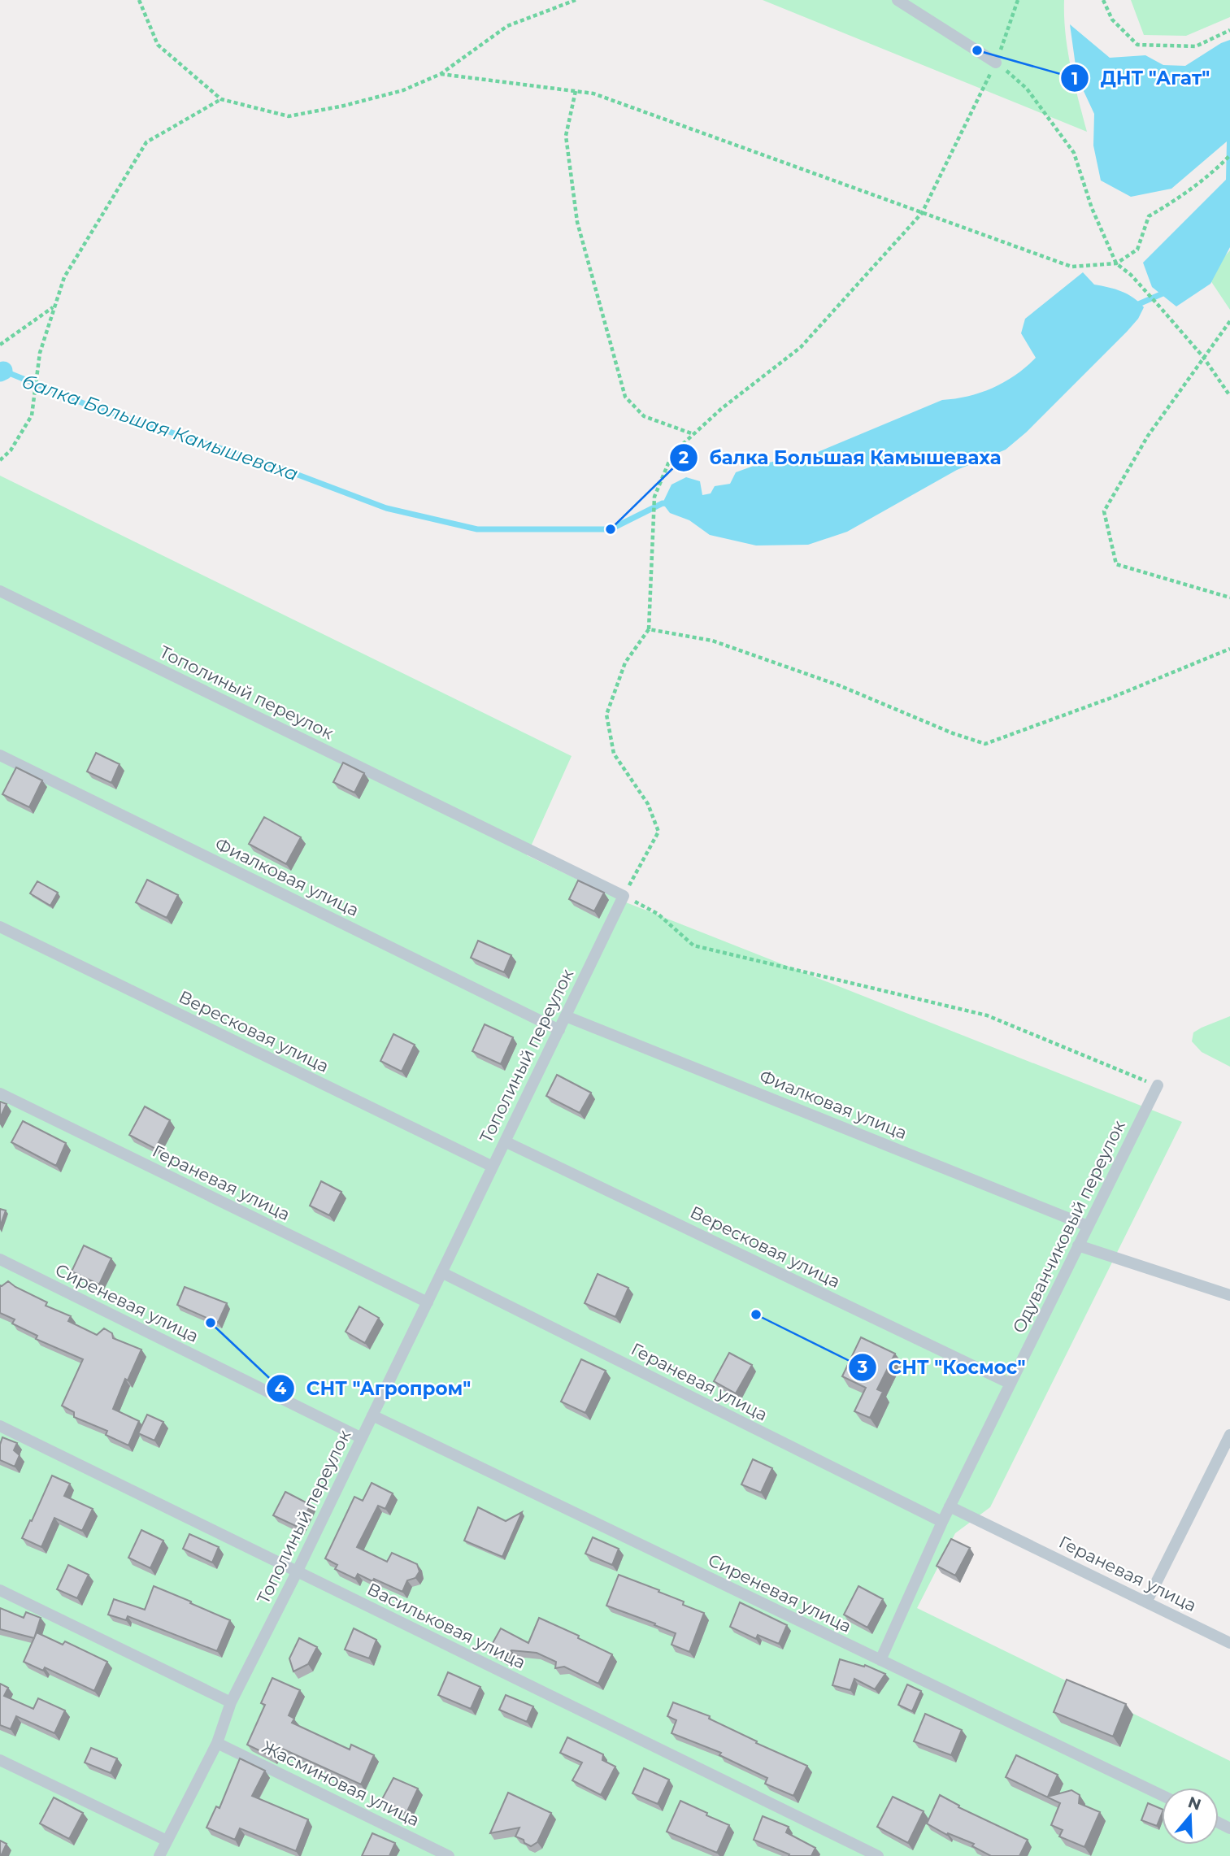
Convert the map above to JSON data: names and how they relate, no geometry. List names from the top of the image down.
{
  "streets": {
    "lane": [
      "Тополиный переулок",
      "Фиалковая улица",
      "Вересковая улица",
      "Гераневая улица",
      "Одуванчиковый переулок",
      "Сиреневая улица",
      "Васильковая улица",
      "Жасминовая улица"
    ]
  },
  "crossings": [
    ["Тополиный переулок", "Фиалковая улица"],
    ["Тополиный переулок", "Вересковая улица"],
    ["Тополиный переулок", "Гераневая улица"],
    ["Тополиный переулок", "Сиреневая улица"],
    ["Тополиный переулок", "Васильковая улица"],
    ["Тополиный переулок", "Жасминовая улица"],
    ["Фиалковая улица", "Одуванчиковый переулок"],
    ["Вересковая улица", "Одуванчиковый переулок"],
    ["Гераневая улица", "Одуванчиковый переулок"],
    ["Одуванчиковый переулок", "Сиреневая улица"]
  ],
  "water": ["балка Большая Камышеваха"],
  "places": [
    "ДНТ \"Агат\"",
    "балка Большая Камышеваха",
    "СНТ \"Космос\"",
    "СНТ \"Агропром\""
  ],
  "north": "top"
}
